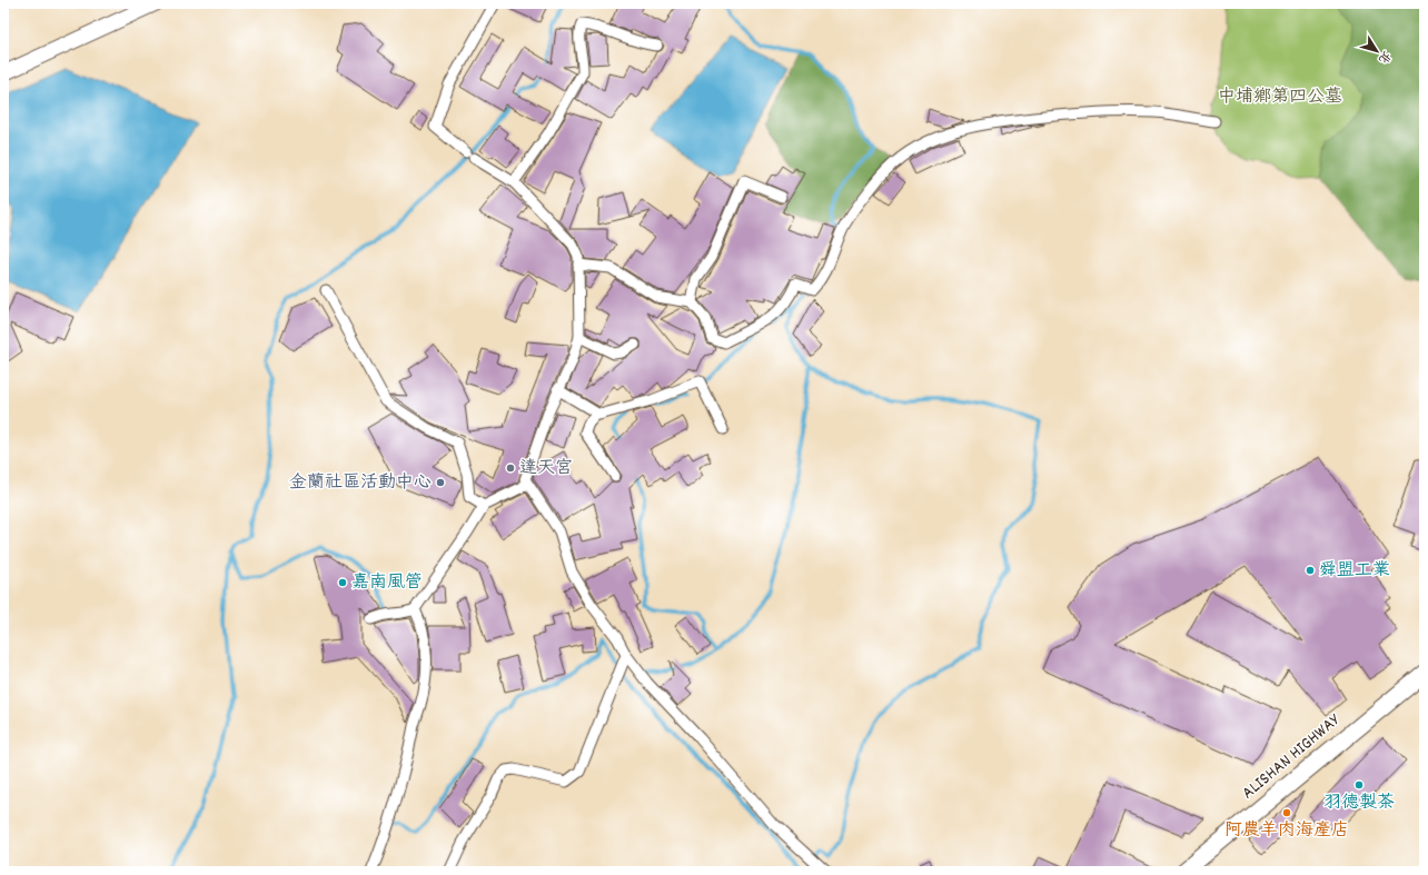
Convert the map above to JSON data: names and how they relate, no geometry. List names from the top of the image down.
{
  "streets": {
    "main road": ["ALISHAN HIGHWAY"]
  },
  "parks": ["中埔鄉第四公墓"],
  "places": [
    "達天宮",
    "金蘭社區活動中心",
    "舜盟工業",
    "嘉南風管",
    "羽德製茶",
    "阿農羊肉海產店"
  ],
  "north": "bottom right"
}
